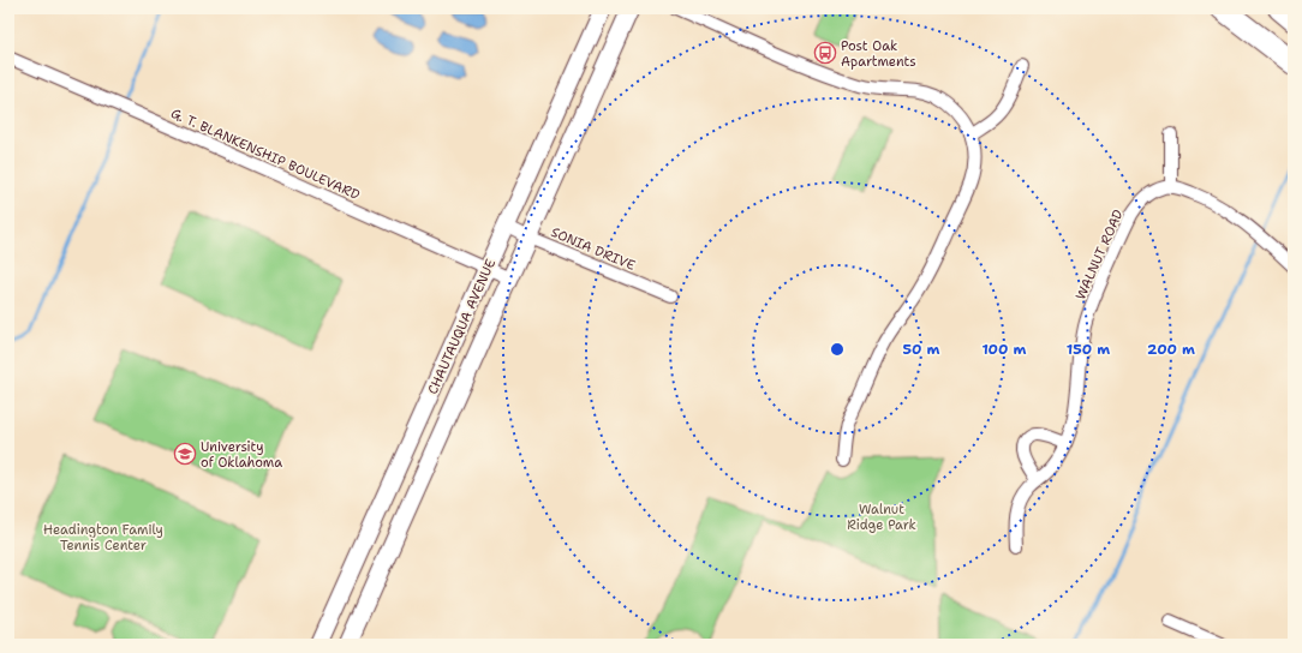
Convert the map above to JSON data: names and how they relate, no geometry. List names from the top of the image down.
{
  "streets": {
    "main road": ["CHAUTAUQUA AVENUE"],
    "street": ["G. T. BLANKENSHIP BOULEVARD", "SONIA DRIVE", "WALNUT ROAD"]
  },
  "crossings": [
    ["G. T. BLANKENSHIP BOULEVARD", "CHAUTAUQUA AVENUE"],
    ["SONIA DRIVE", "CHAUTAUQUA AVENUE"]
  ],
  "parks": ["Walnut Ridge Park", "Headington Family Tennis Center"],
  "places": {
    "bus stop": ["Post Oak Apartments"],
    "school or university": ["University of Oklahoma"]
  },
  "rings": [
    "50 m",
    "100 m",
    "150 m",
    "200 m"
  ]
}
